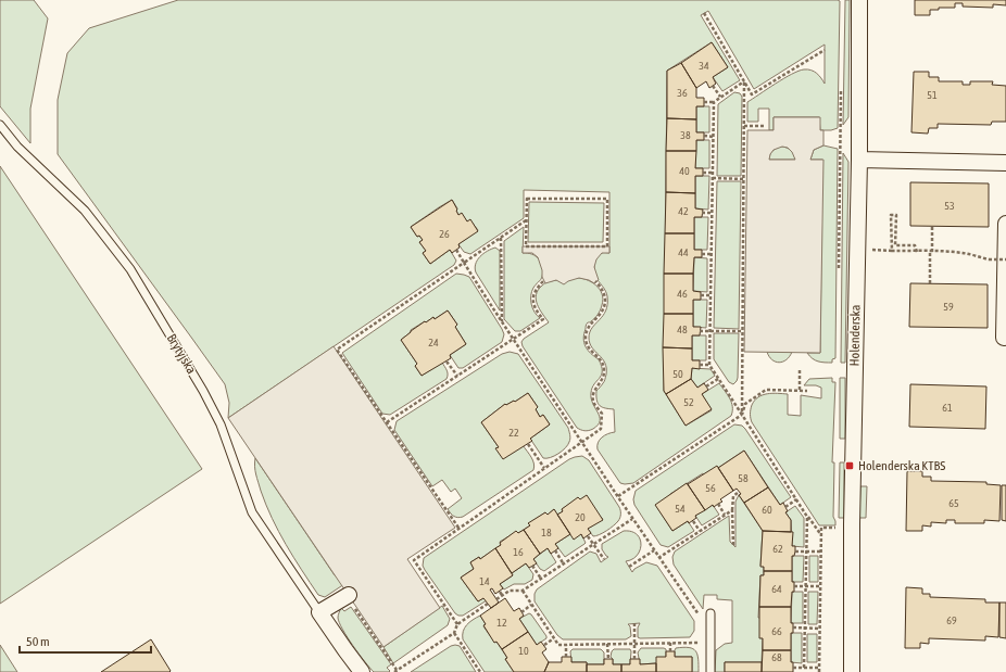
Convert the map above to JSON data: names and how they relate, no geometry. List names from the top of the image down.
{
  "streets": {
    "street": ["Holenderska", "Brytyjska"]
  },
  "places": {
    "transit": ["Holenderska KTBS"]
  },
  "house_numbers": [
    "34",
    "36",
    "51",
    "38",
    "40",
    "53",
    "42",
    "26",
    "44",
    "46",
    "59",
    "48",
    "24",
    "50",
    "52",
    "61",
    "22",
    "58",
    "56",
    "65",
    "54",
    "60",
    "20",
    "18",
    "62",
    "16",
    "14",
    "64",
    "69",
    "12",
    "66",
    "10",
    "68"
  ],
  "scale_bar": "50 m"
}
